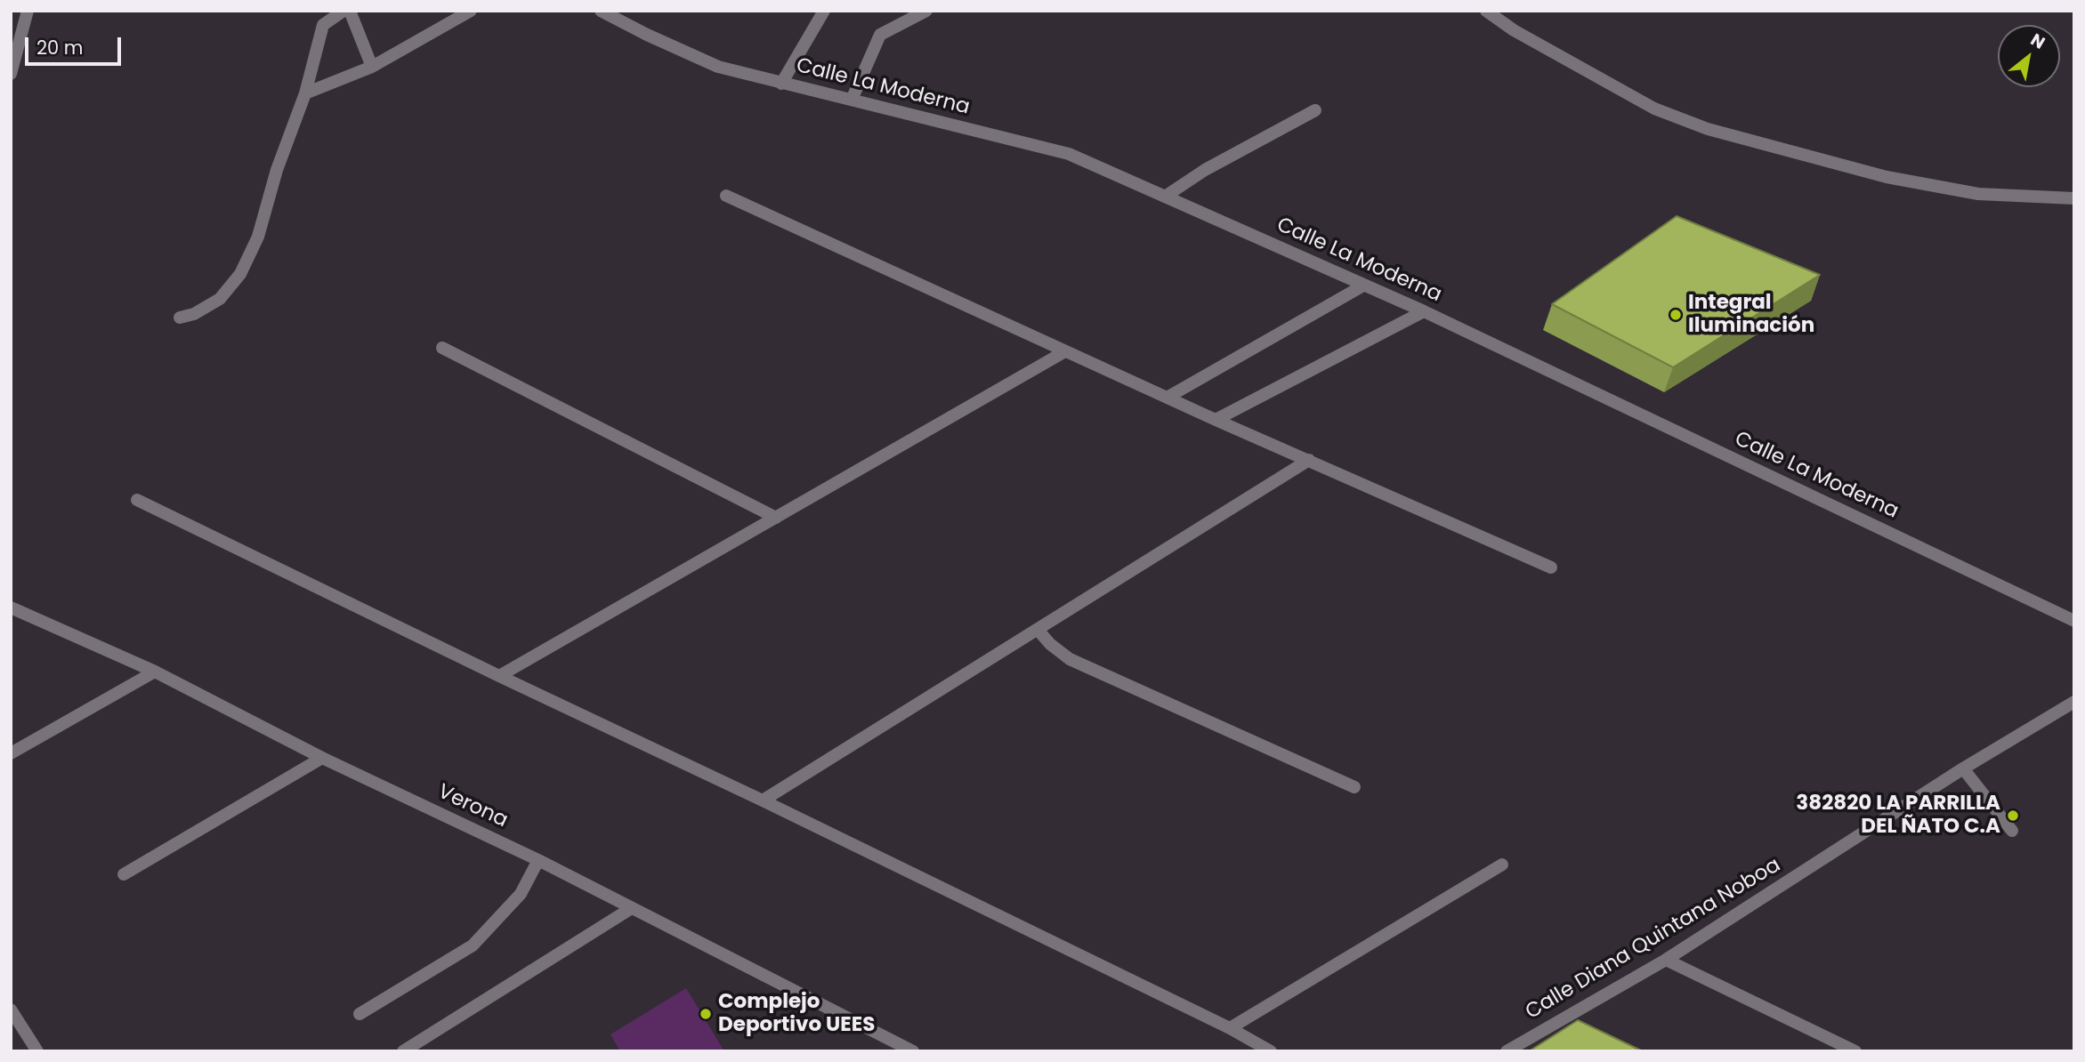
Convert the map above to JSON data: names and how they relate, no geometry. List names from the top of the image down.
{
  "streets": {
    "street": ["Calle La Moderna", "Verona", "Calle Diana Quintana Noboa"]
  },
  "places": ["Integral Iluminación", "382820 LA PARRILLA DEL ÑATO C.A", "Complejo Deportivo UEES"],
  "scale_bar": "20 m",
  "north": "top right"
}
